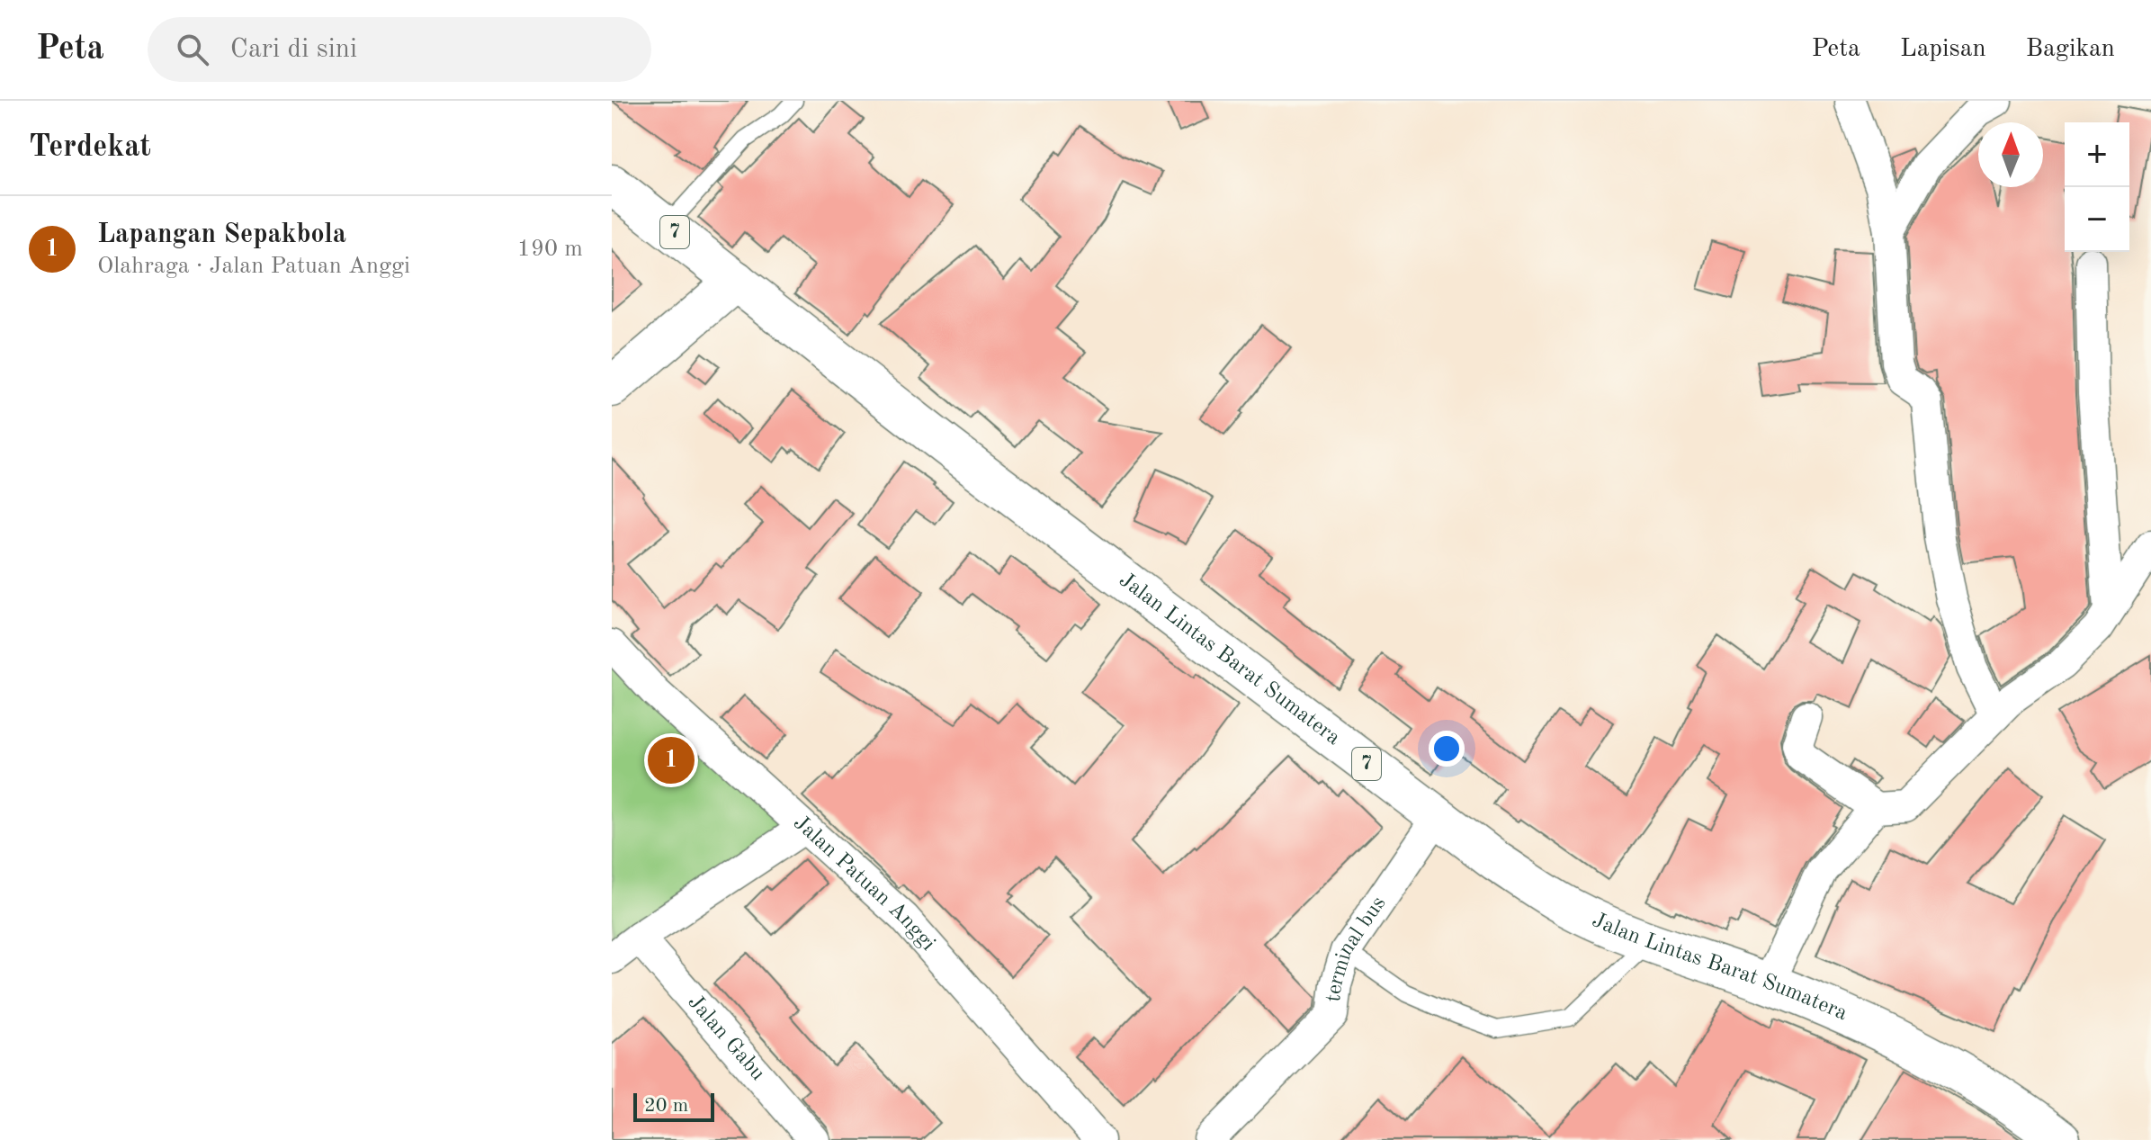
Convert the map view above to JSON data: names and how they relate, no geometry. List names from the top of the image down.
{
  "streets": {
    "main road": ["7", "Jalan Lintas Barat Sumatera"],
    "street": ["Jalan Patuan Anggi", "terminal bus", "Jalan Gabu"]
  },
  "crossings": [
    ["7", "Jalan Lintas Barat Sumatera"],
    ["Jalan Lintas Barat Sumatera", "terminal bus"]
  ],
  "scale_bar": "20 m",
  "north": "top",
  "page": {
    "header": "Peta",
    "search": "Cari di sini",
    "nav": ["Peta", "Lapisan", "Bagikan"],
    "heading": "Terdekat",
    "map_buttons": ["+", "−"],
    "list": [
      {
        "mark": "1",
        "name": "Lapangan Sepakbola",
        "note": "Olahraga · Jalan Patuan Anggi",
        "value": "190 m"
      }
    ],
    "pins": "1",
    "scale": "20 m"
  }
}
